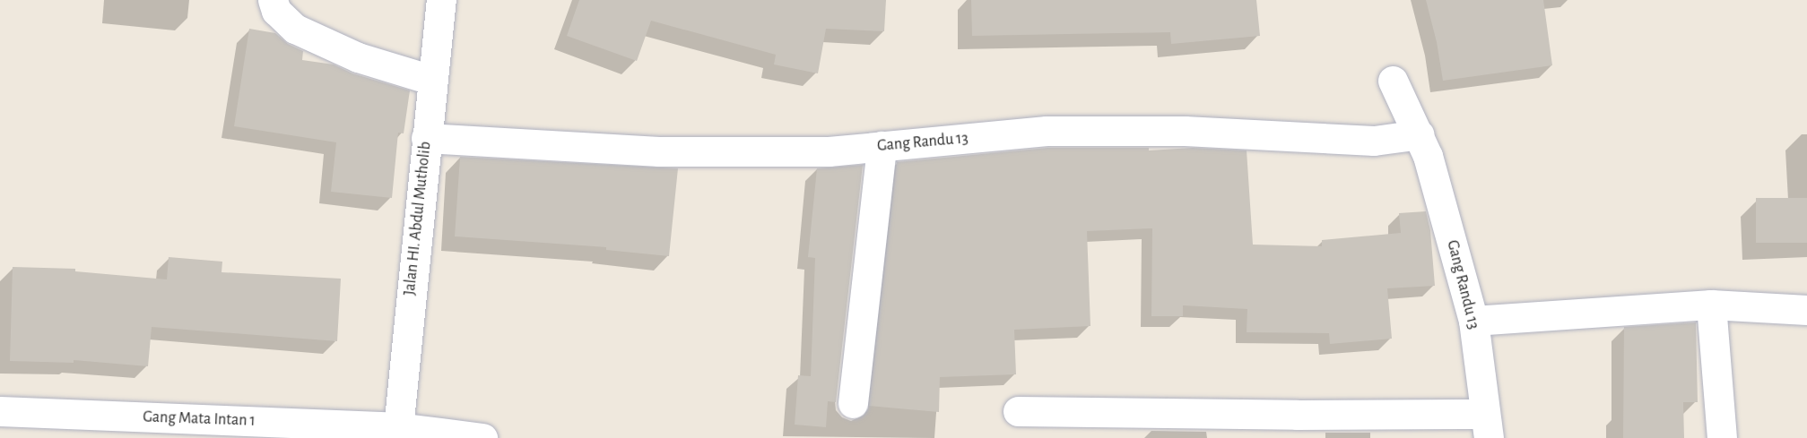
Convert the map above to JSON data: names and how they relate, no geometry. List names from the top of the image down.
{
  "streets": {
    "street": ["Gang Randu 13", "Jalan HI. Abdul Mutholib", "Gang Mata Intan 1"]
  },
  "crossings": [
    ["Gang Randu 13", "Jalan HI. Abdul Mutholib"],
    ["Jalan HI. Abdul Mutholib", "Gang Mata Intan 1"]
  ]
}
